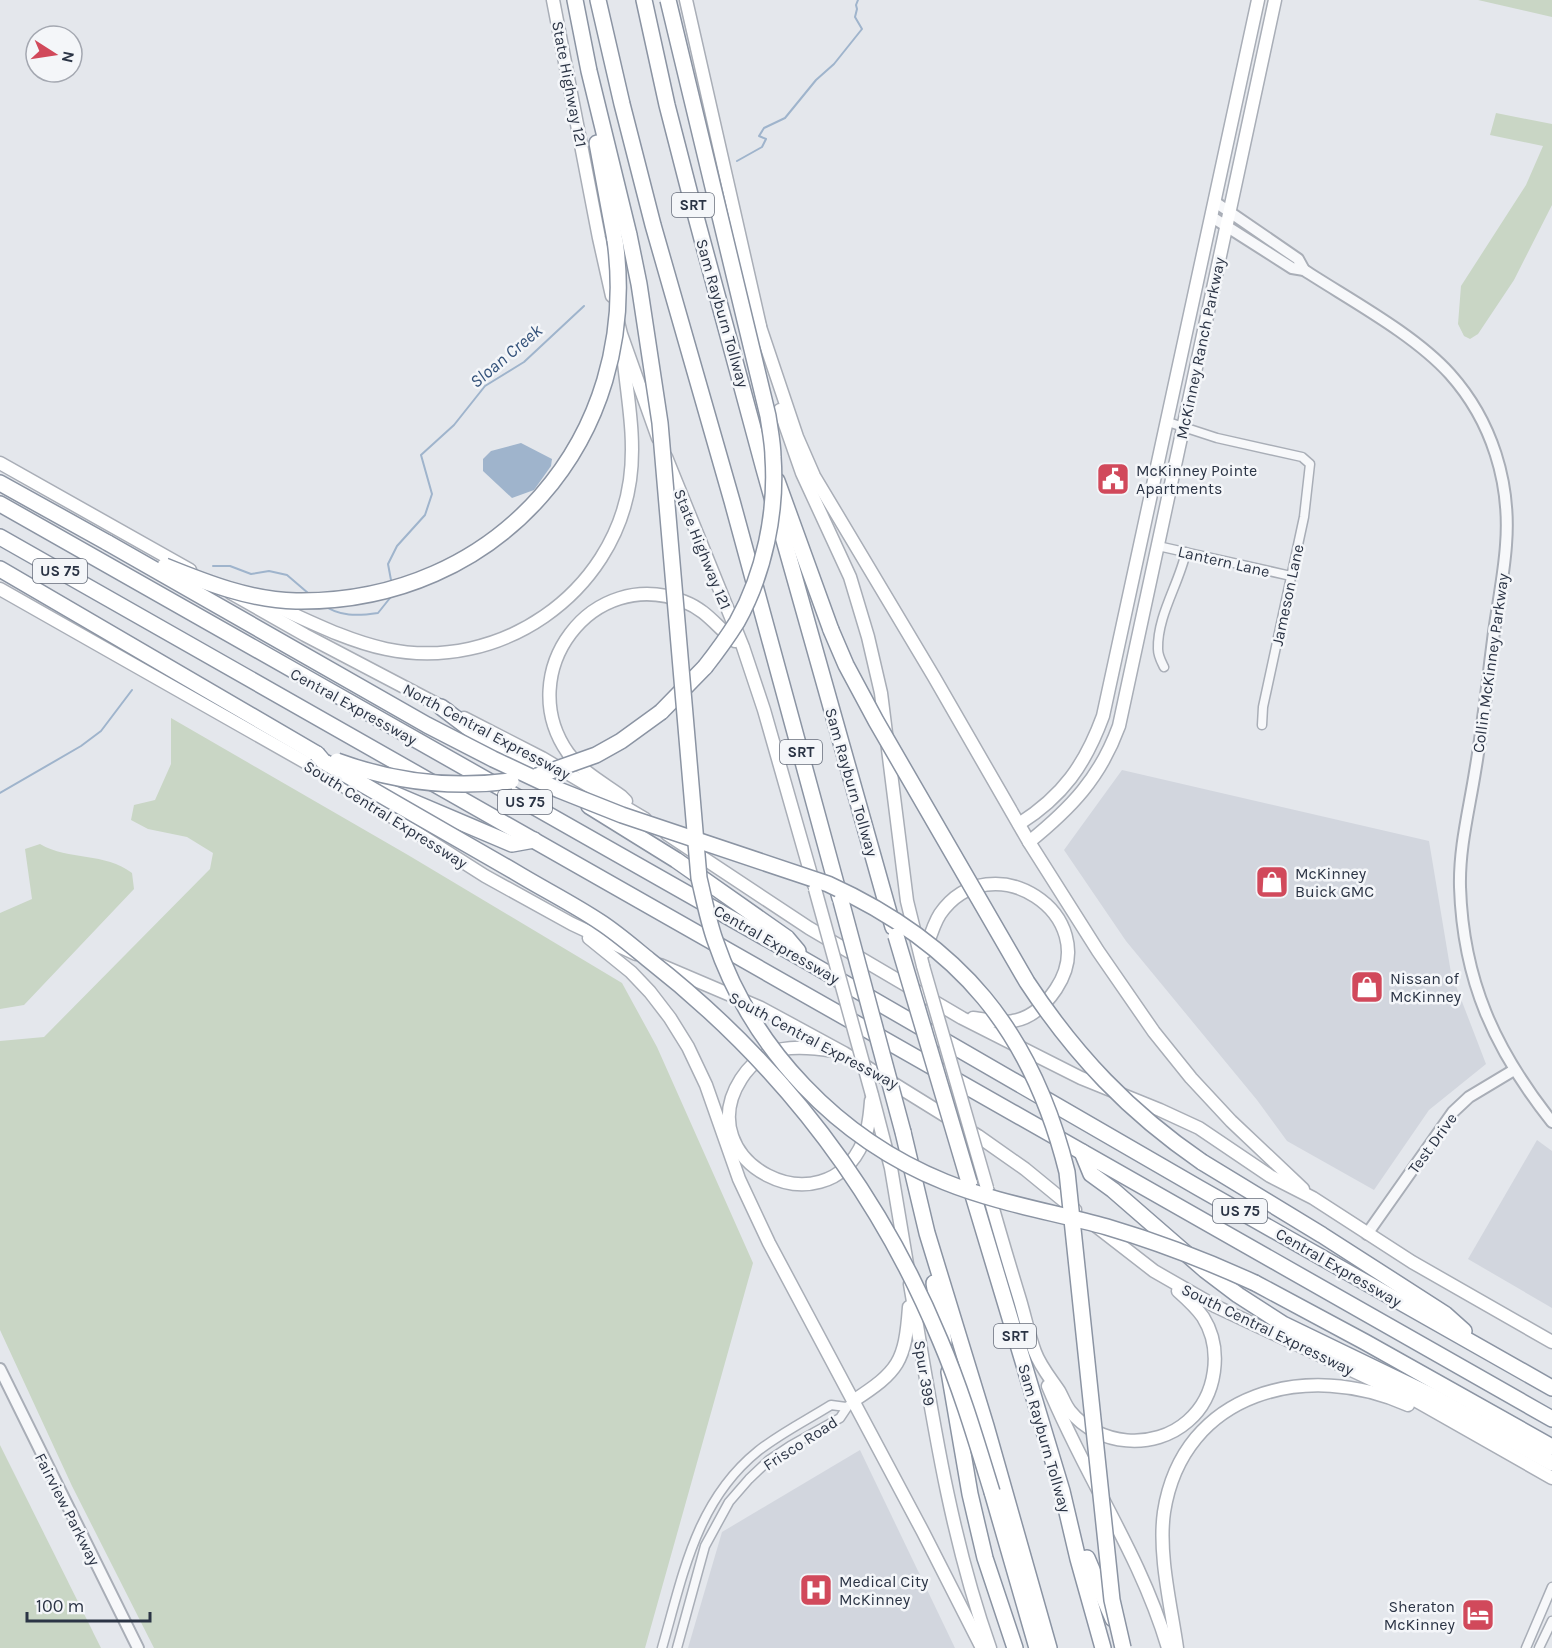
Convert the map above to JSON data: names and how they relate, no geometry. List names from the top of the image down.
{
  "streets": {
    "highway": [
      "SRT",
      "Sam Rayburn Tollway",
      "US 75",
      "Central Expressway"
    ],
    "main road": [
      "State Highway 121",
      "McKinney Ranch Parkway",
      "North Central Expressway",
      "South Central Expressway",
      "Spur 399"
    ],
    "street": [
      "Lantern Lane",
      "Jameson Lane",
      "Collin McKinney Parkway",
      "Test Drive",
      "Frisco Road",
      "Fairview Parkway"
    ]
  },
  "crossings": [
    ["State Highway 121", "Spur 399"],
    ["McKinney Ranch Parkway", "Lantern Lane"],
    ["McKinney Ranch Parkway", "Jameson Lane"],
    ["McKinney Ranch Parkway", "Collin McKinney Parkway"],
    ["Lantern Lane", "Jameson Lane"],
    ["Collin McKinney Parkway", "Test Drive"]
  ],
  "water": ["Sloan Creek"],
  "places": {
    "public building": ["McKinney Pointe Apartments"],
    "shop": ["McKinney Buick GMC", "Nissan of McKinney"],
    "hospital": ["Medical City McKinney"],
    "hotel": ["Sheraton McKinney"]
  },
  "scale_bar": "100 m",
  "north": "right"
}
